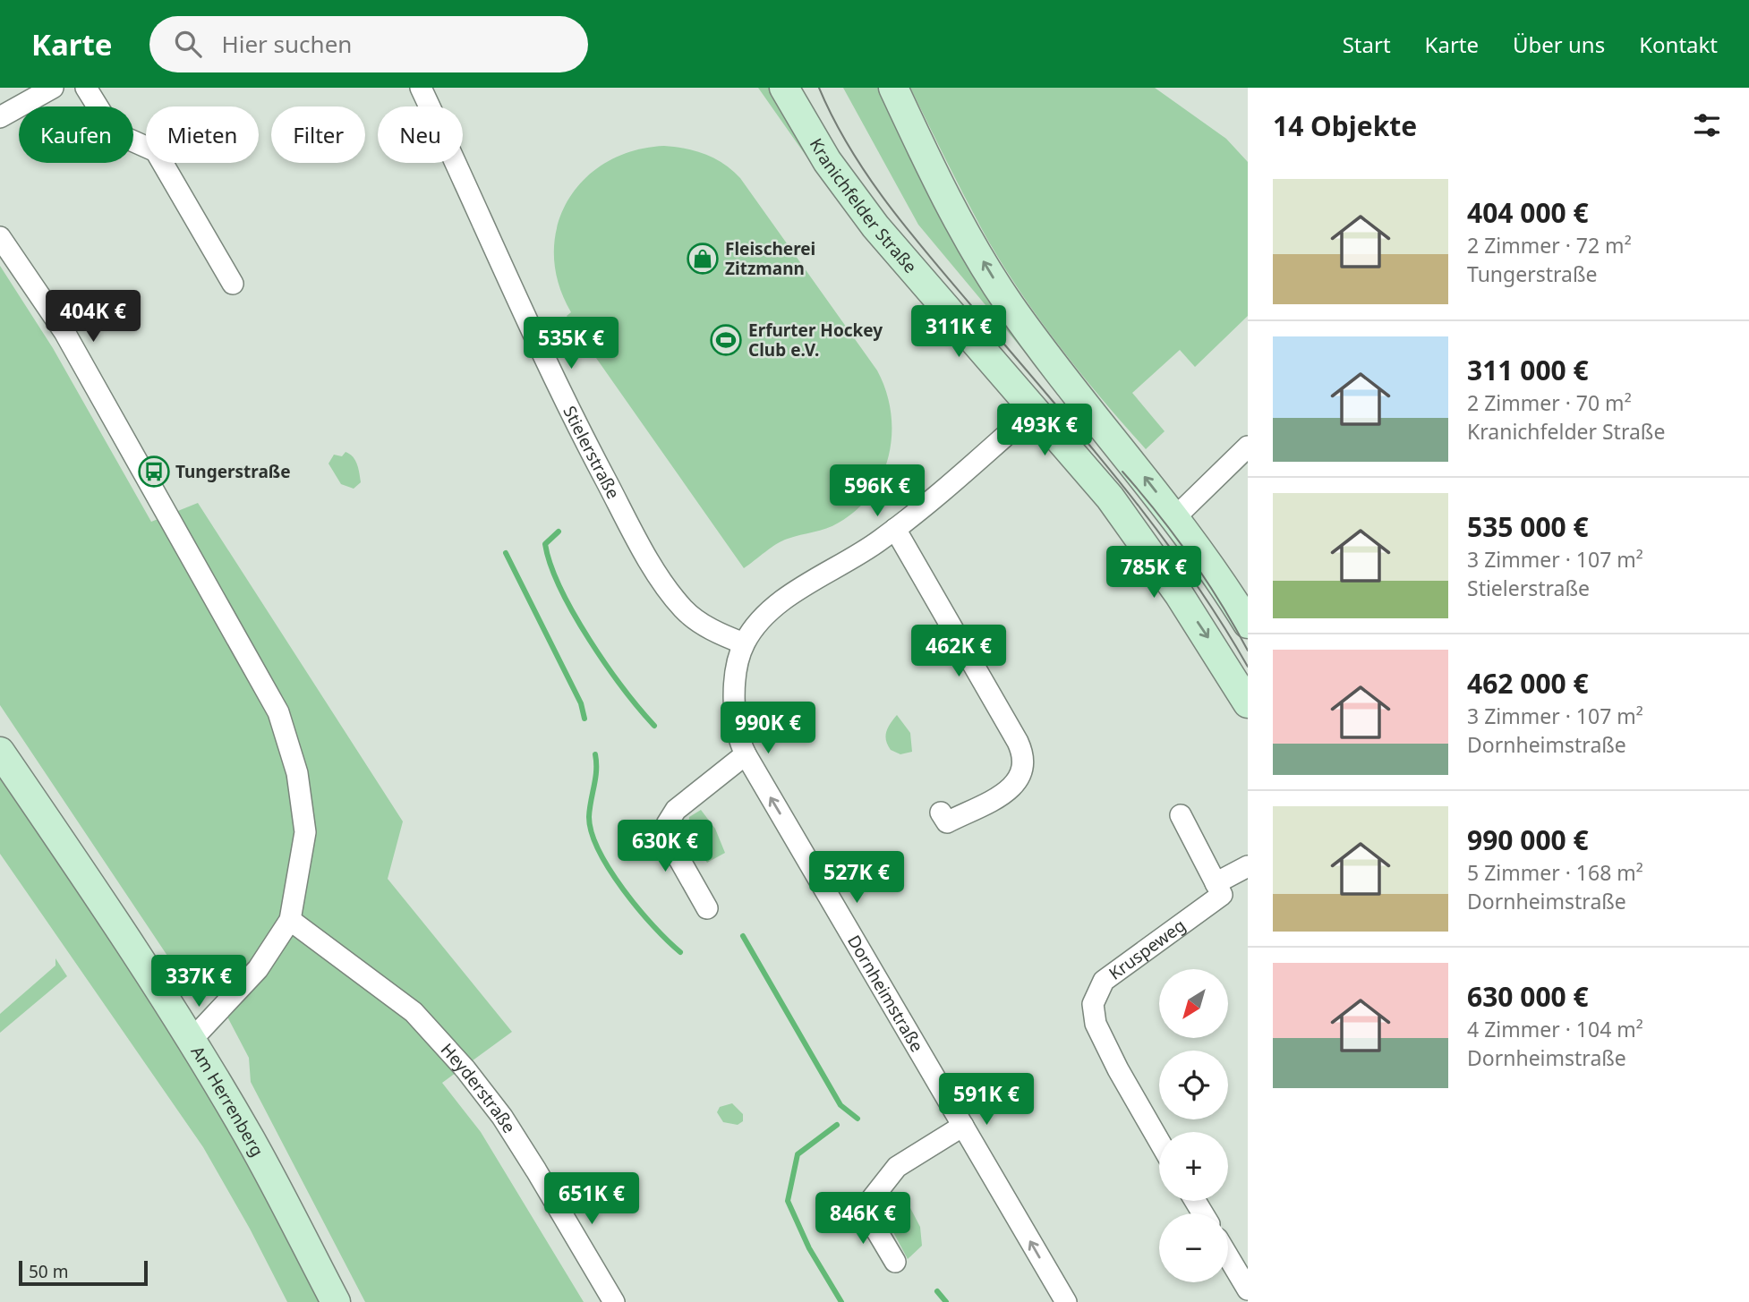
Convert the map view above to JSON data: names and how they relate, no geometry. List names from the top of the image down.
{
  "streets": {
    "main road": ["Kranichfelder Straße", "Am Herrenberg"],
    "street": [
      "Stielerstraße",
      "Kruspeweg",
      "Dornheimstraße",
      "Heyderstraße"
    ]
  },
  "crossings": [
    ["Kranichfelder Straße", "Dornheimstraße"],
    ["Stielerstraße", "Dornheimstraße"]
  ],
  "one_way": ["Dornheimstraße"],
  "places": {
    "shop": ["Fleischerei Zitzmann"],
    "sports": ["Erfurter Hockey Club e.V."],
    "bus stop": ["Tungerstraße"]
  },
  "scale_bar": "50 m",
  "north": "bottom left",
  "page": {
    "header": "Karte",
    "search": "Hier suchen",
    "nav": [
      "Start",
      "Karte",
      "Über uns",
      "Kontakt"
    ],
    "heading": "14 Objekte",
    "chip": [
      "Kaufen",
      "Mieten",
      "Filter",
      "Neu"
    ],
    "list": [
      {
        "name": "404 000 €",
        "note": "2 Zimmer · 72 m² · Tungerstraße"
      },
      {
        "name": "311 000 €",
        "note": "2 Zimmer · 70 m² · Kranichfelder Straße"
      },
      {
        "name": "535 000 €",
        "note": "3 Zimmer · 107 m² · Stielerstraße"
      },
      {
        "name": "462 000 €",
        "note": "3 Zimmer · 107 m² · Dornheimstraße"
      },
      {
        "name": "990 000 €",
        "note": "5 Zimmer · 168 m² · Dornheimstraße"
      },
      {
        "name": "630 000 €",
        "note": "4 Zimmer · 104 m² · Dornheimstraße"
      }
    ],
    "price": [
      "404K €",
      "311K €",
      "535K €",
      "493K €",
      "596K €",
      "785K €",
      "462K €",
      "990K €",
      "630K €",
      "527K €",
      "337K €",
      "591K €",
      "651K €",
      "846K €"
    ],
    "map_buttons": ["+", "−"],
    "scale": "50 m"
  }
}
